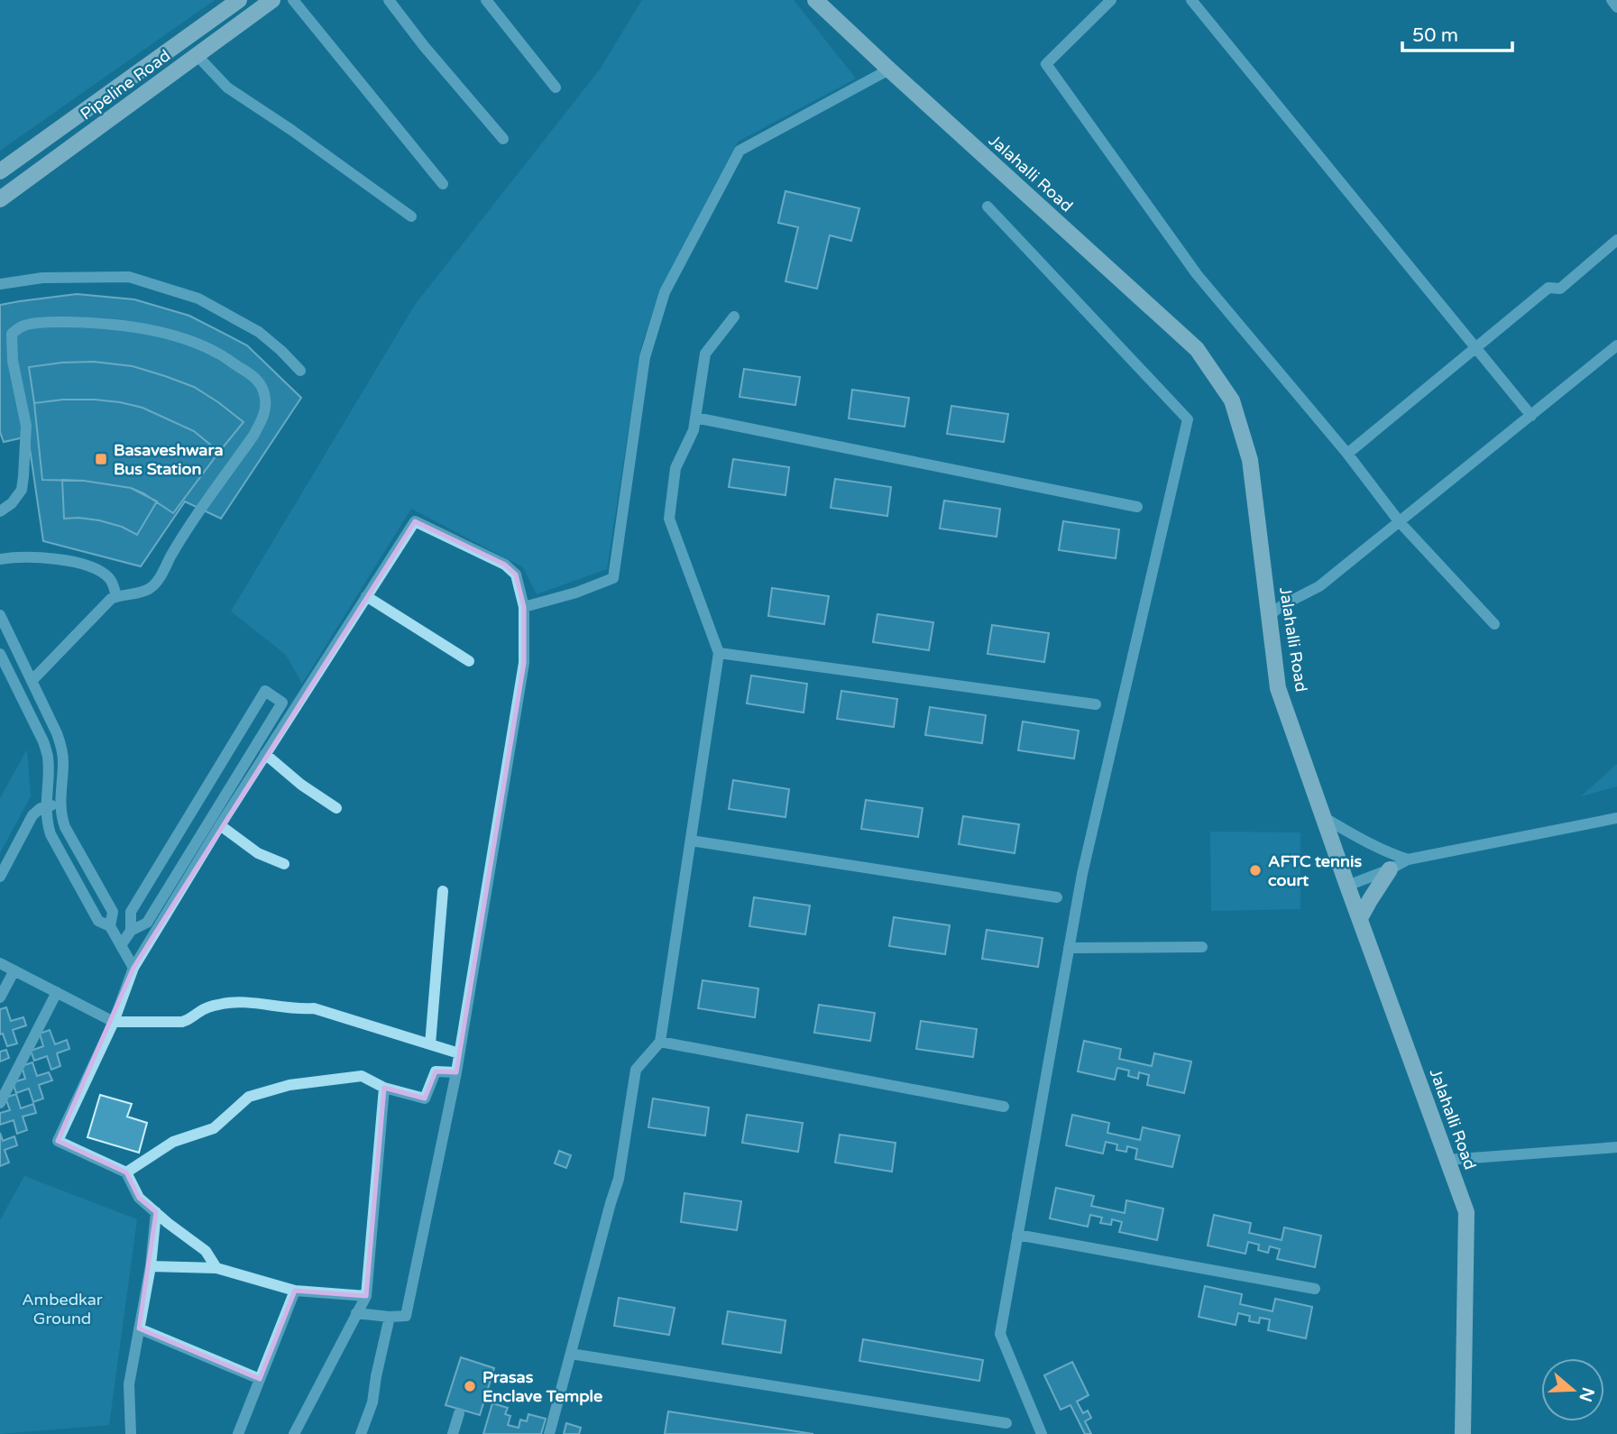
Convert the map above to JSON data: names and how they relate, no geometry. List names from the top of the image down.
{
  "streets": {
    "main road": ["Pipeline Road", "Jalahalli Road"]
  },
  "parks": ["Ambedkar Ground"],
  "places": {
    "transit": ["Basaveshwara Bus Station"],
    "other": ["AFTC tennis court", "Prasas Enclave Temple"]
  },
  "scale_bar": "50 m",
  "north": "right"
}
